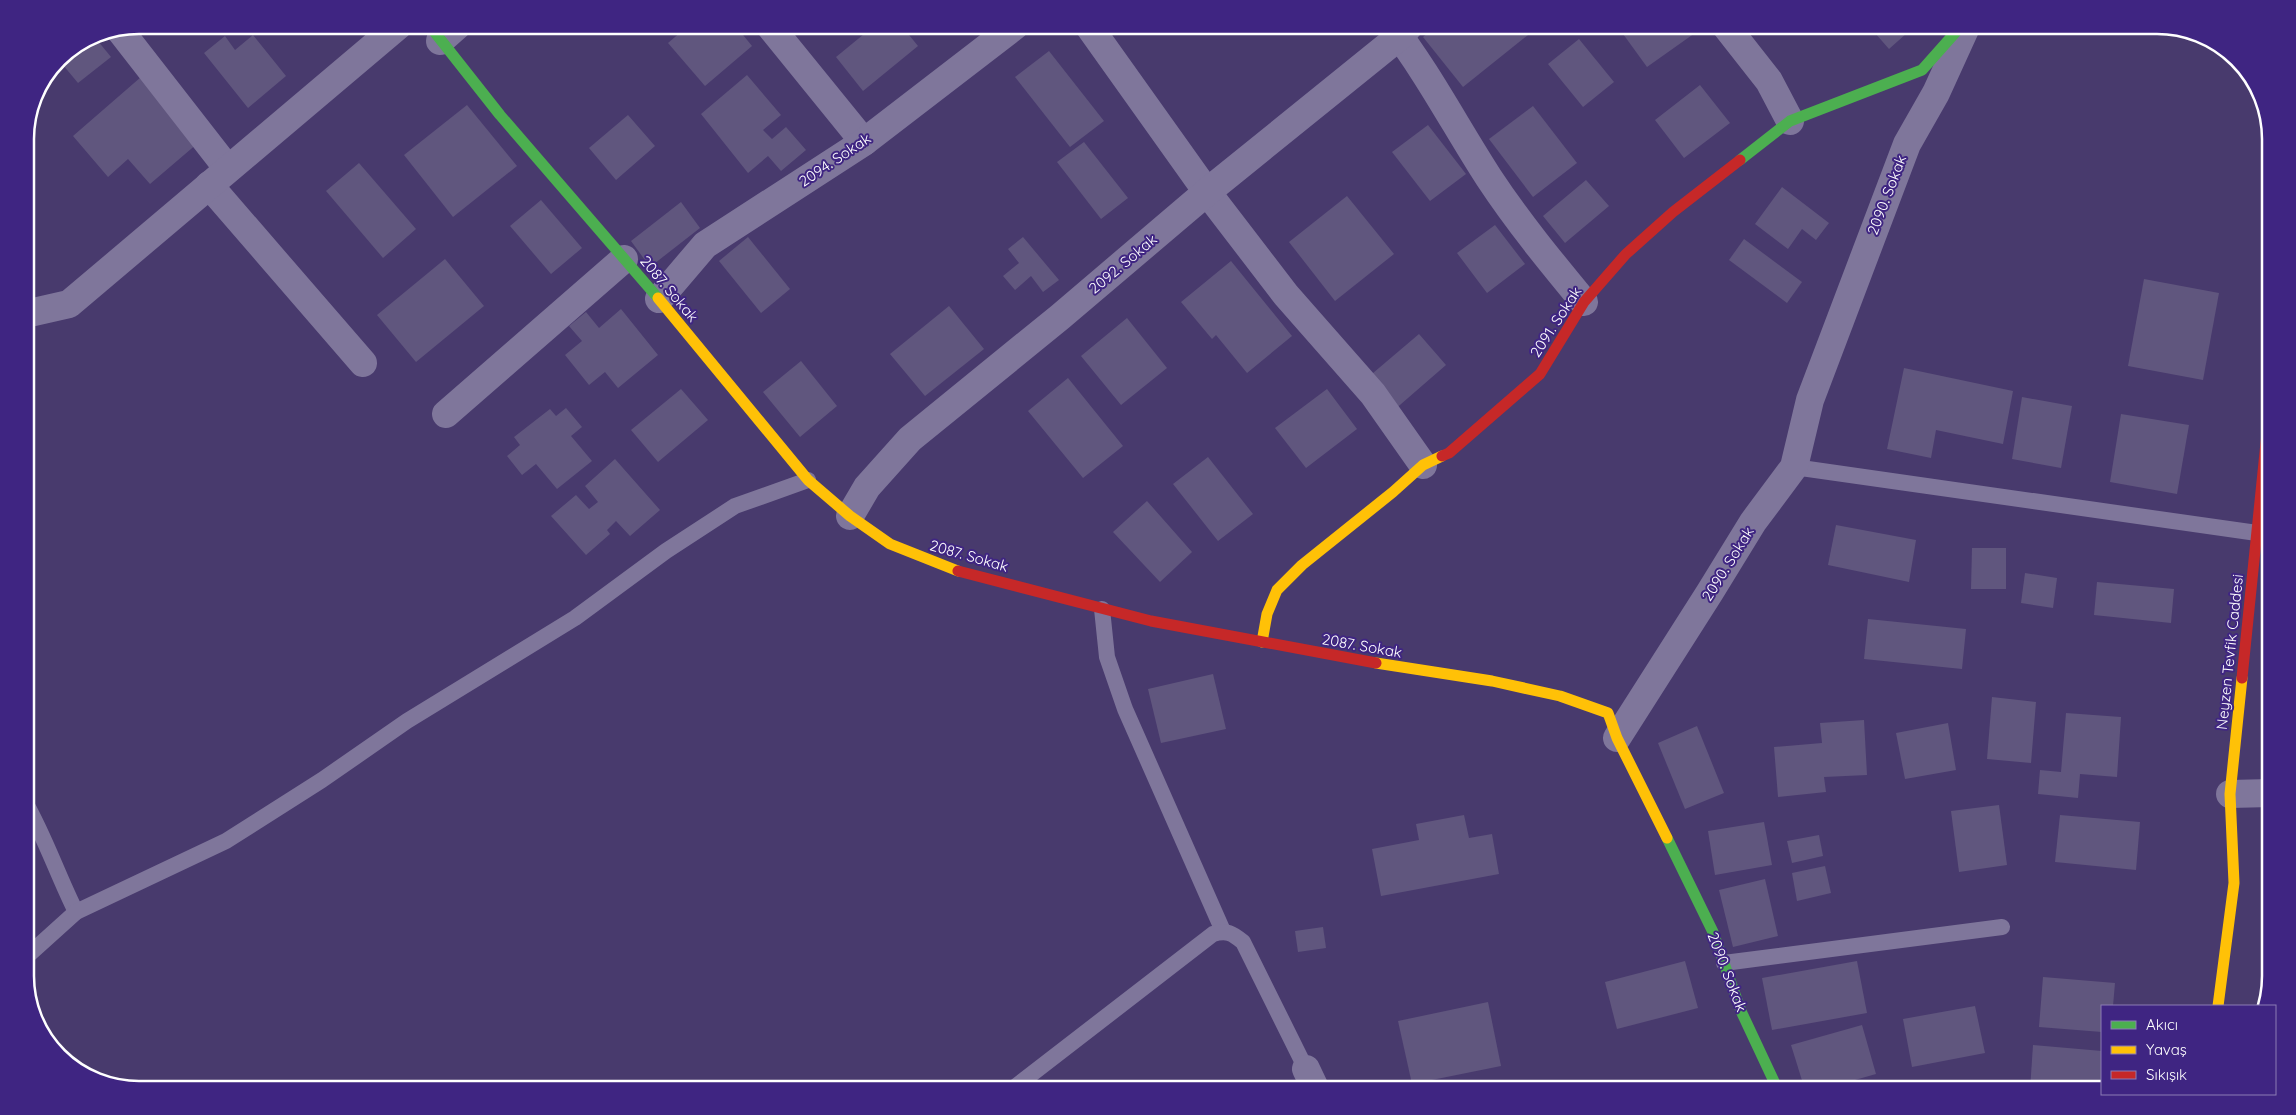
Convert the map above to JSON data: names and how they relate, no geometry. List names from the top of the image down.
{
  "streets": {
    "street": [
      "2094. Sokak",
      "2090. Sokak",
      "2092. Sokak",
      "2087. Sokak",
      "2091. Sokak",
      "Neyzen Tevfik Caddesi"
    ]
  },
  "crossings": [
    ["2094. Sokak", "2087. Sokak"],
    ["2090. Sokak", "2087. Sokak"],
    ["2092. Sokak", "2087. Sokak"],
    ["2087. Sokak", "2091. Sokak"]
  ],
  "legend": ["Akıcı", "Yavaş", "Sıkışık"]
}
